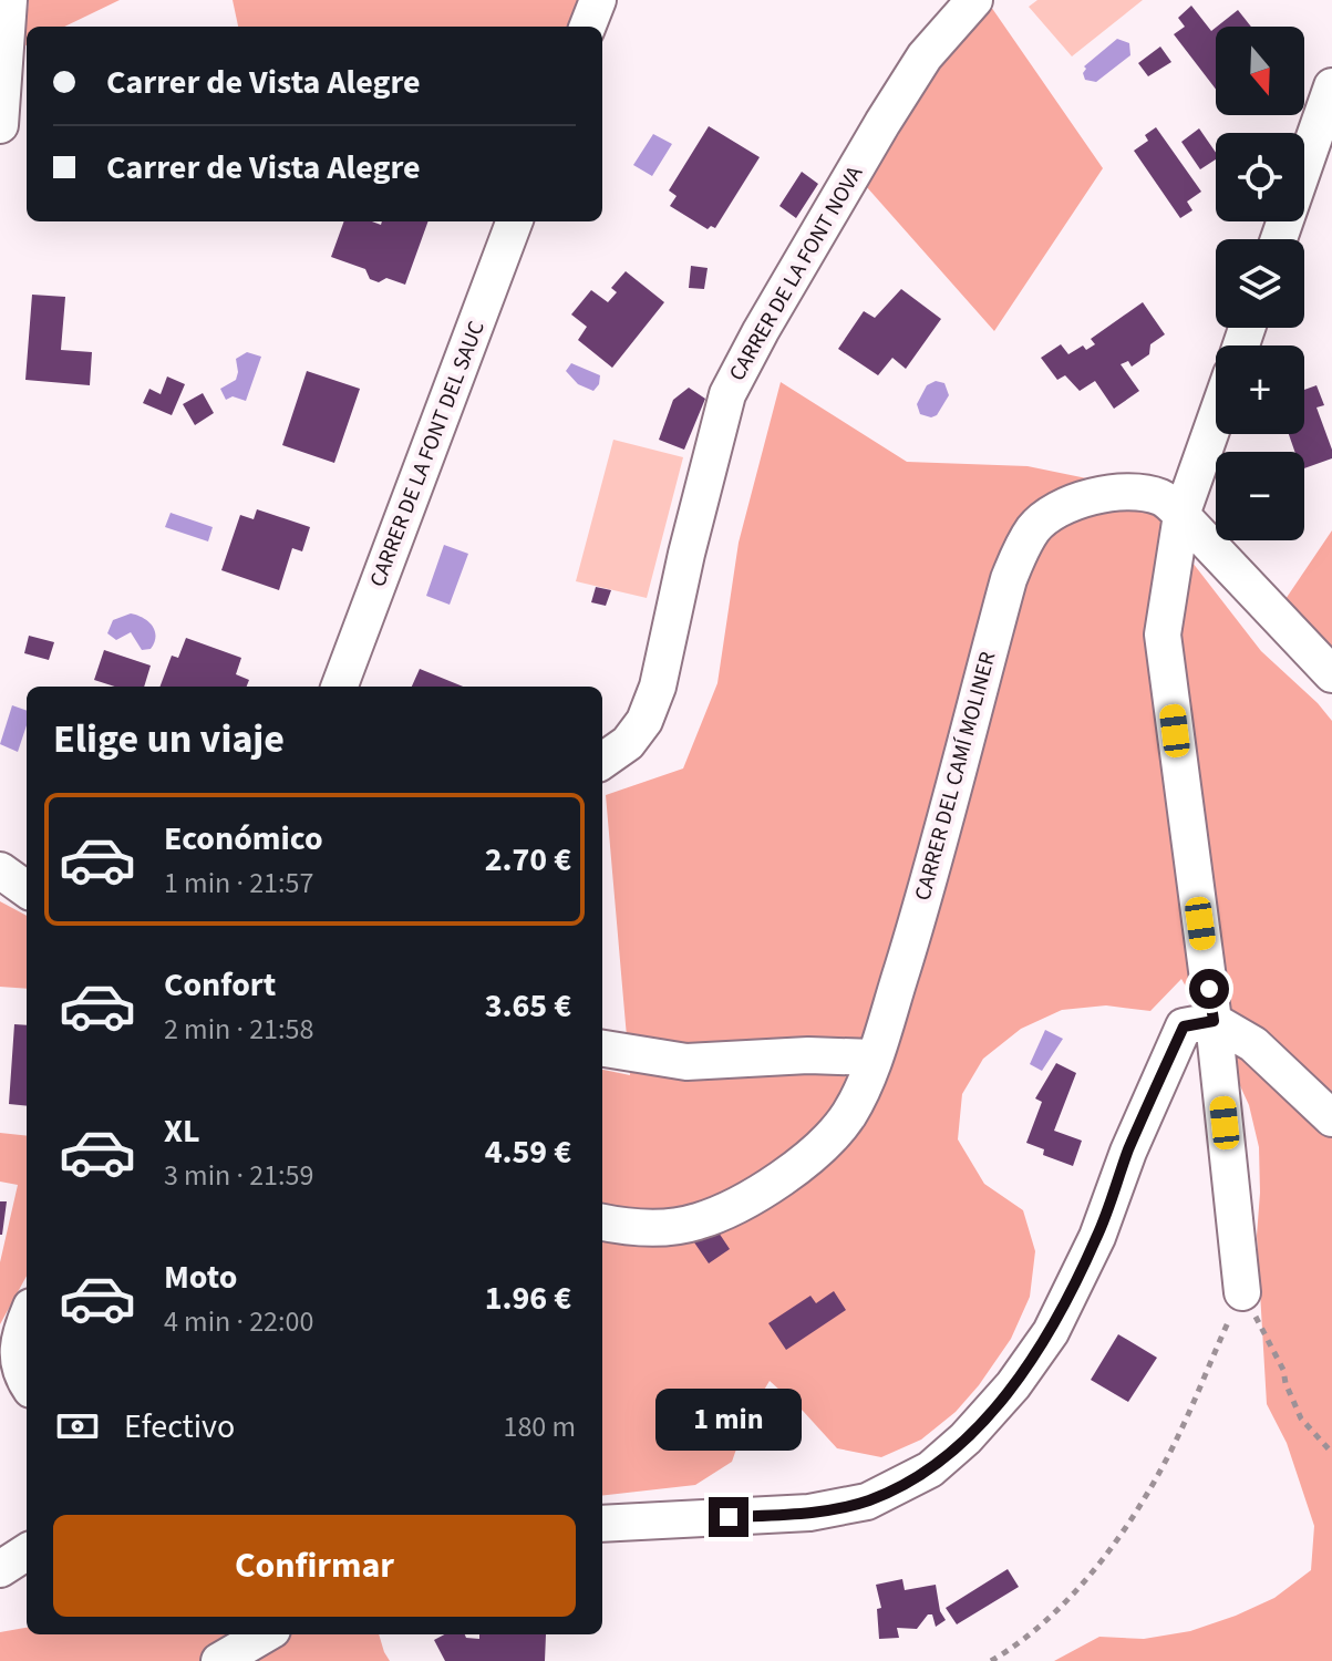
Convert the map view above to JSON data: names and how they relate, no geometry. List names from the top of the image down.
{
  "streets": {
    "street": ["CARRER DE LA FONT NOVA", "CARRER DE LA FONT DEL SAUC", "CARRER DEL CAMÍ MOLINER"]
  },
  "north": "bottom",
  "page": {
    "map_buttons": ["+", "−"],
    "banner": ["Carrer de Vista Alegre", "Carrer de Vista Alegre"],
    "heading": "Elige un viaje",
    "list": [
      {
        "name": "Económico",
        "note": "1 min · 21:57",
        "value": "2.70 €"
      },
      {
        "name": "Confort",
        "note": "2 min · 21:58",
        "value": "3.65 €"
      },
      {
        "name": "XL",
        "note": "3 min · 21:59",
        "value": "4.59 €"
      },
      {
        "name": "Moto",
        "note": "4 min · 22:00",
        "value": "1.96 €"
      }
    ],
    "pay": ["Efectivo", "180 m"],
    "bubble": "1 min",
    "buttons": "Confirmar"
  }
}
